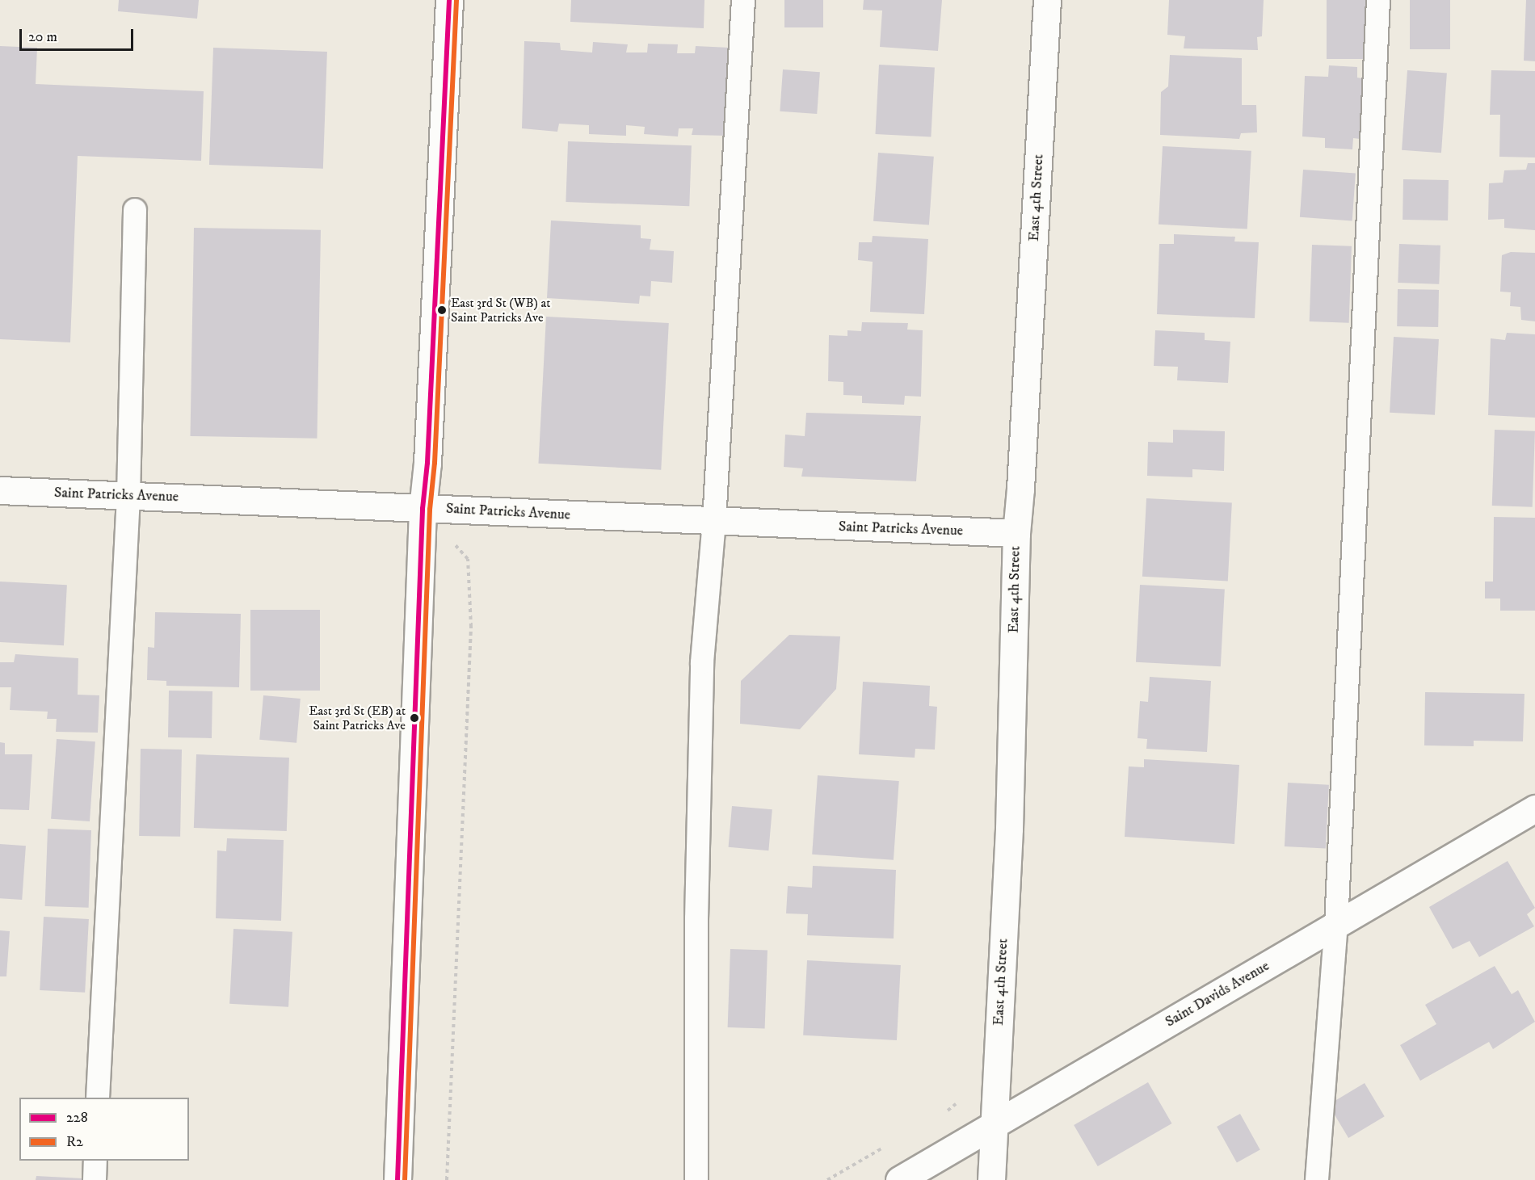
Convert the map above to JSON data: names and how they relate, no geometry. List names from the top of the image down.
{
  "streets": {
    "street": ["East 4th Street", "Saint Patricks Avenue", "Saint Davids Avenue"]
  },
  "crossings": [
    ["East 4th Street", "Saint Patricks Avenue"],
    ["East 4th Street", "Saint Davids Avenue"]
  ],
  "places": ["East 3rd St (WB) at Saint Patricks Ave", "East 3rd St (EB) at Saint Patricks Ave"],
  "lines": ["transit line 228", "transit line R2"],
  "legend": ["228", "R2"],
  "scale_bar": "20 m"
}
